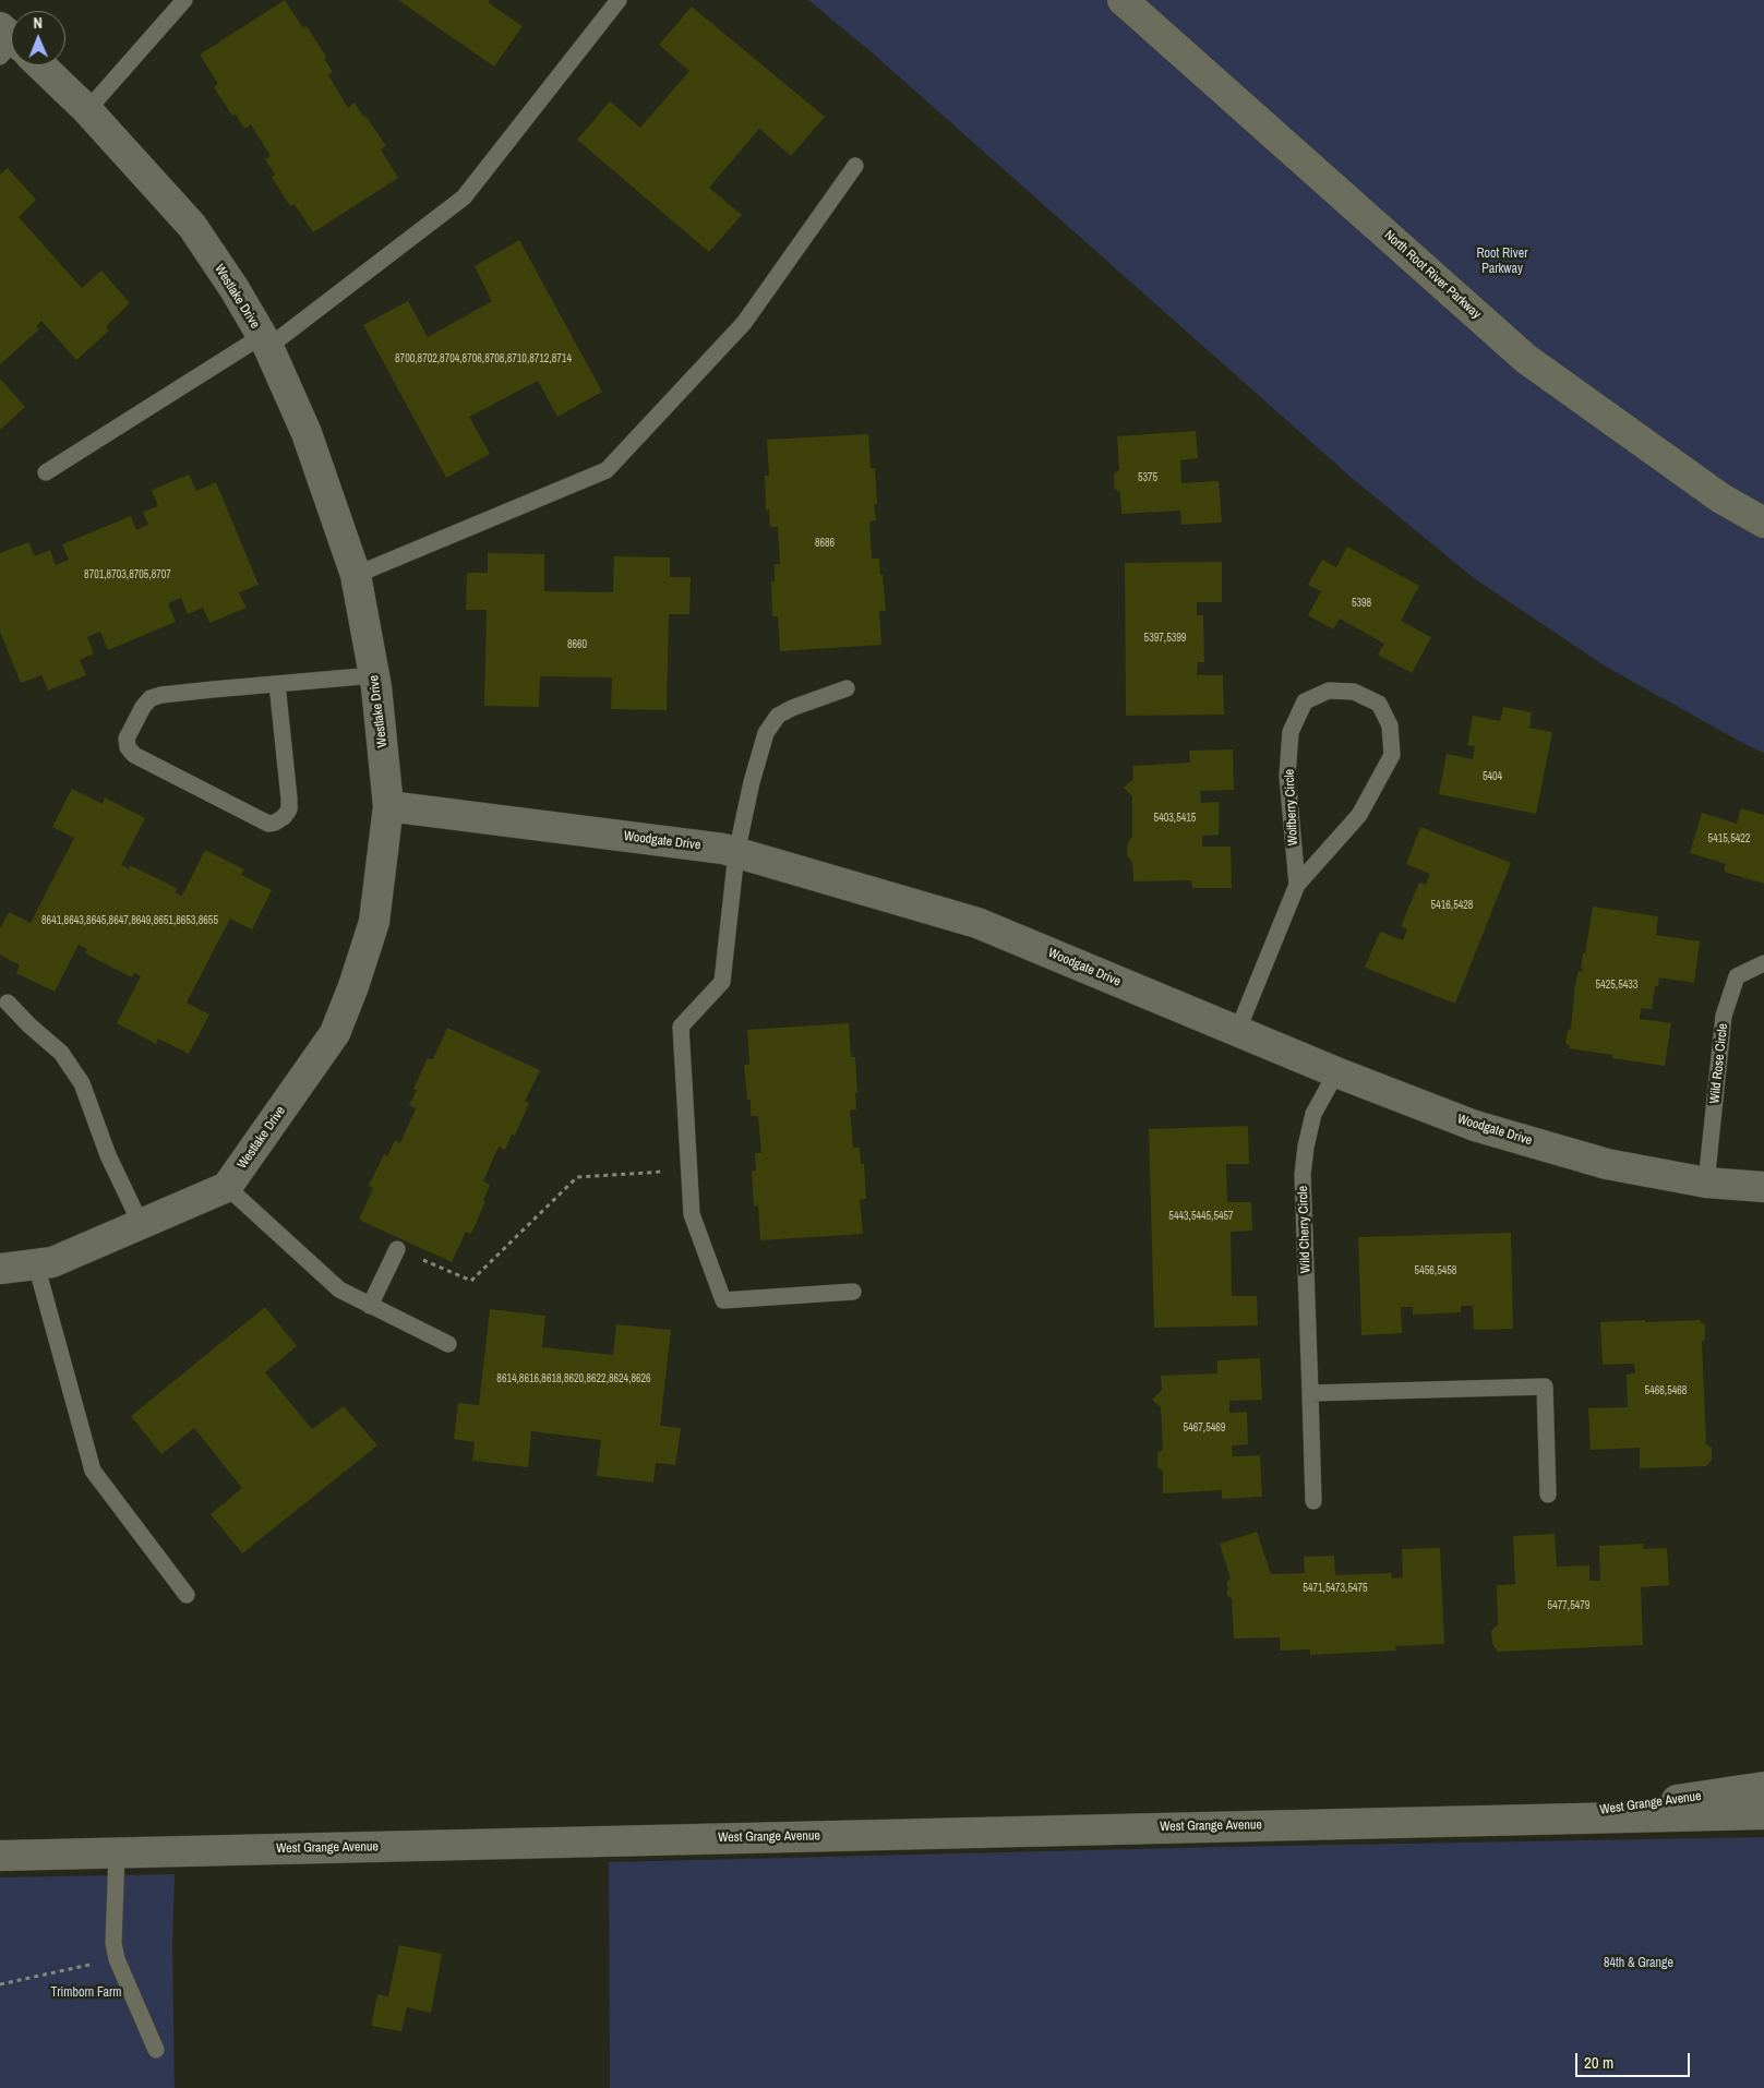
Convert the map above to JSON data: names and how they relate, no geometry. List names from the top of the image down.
{
  "streets": {
    "street": [
      "North Root River Parkway",
      "Westlake Drive",
      "Woodgate Drive",
      "West Grange Avenue"
    ],
    "lane": ["Wolfberry Circle", "Wild Rose Circle", "Wild Cherry Circle"]
  },
  "crossings": [
    ["Westlake Drive", "Woodgate Drive"],
    ["Wolfberry Circle", "Woodgate Drive"],
    ["Woodgate Drive", "Wild Rose Circle"],
    ["Woodgate Drive", "Wild Cherry Circle"]
  ],
  "parks": ["Root River Parkway", "84th & Grange", "Trimborn Farm"],
  "house_numbers": [
    "8700,8702,8704,8706,8708,8710,8712,8714",
    "5375",
    "8686",
    "8701,8703,8705,8707",
    "5398",
    "5397,5399",
    "8660",
    "5404",
    "5403,5415",
    "5415,5422",
    "5416,5428",
    "8641,8643,8645,8647,8649,8651,8653,8655",
    "5425,5433",
    "5443,5445,5457",
    "5456,5458",
    "8614,8616,8618,8620,8622,8624,8626",
    "5466,5468",
    "5467,5469",
    "5471,5473,5475",
    "5477,5479"
  ],
  "scale_bar": "20 m",
  "north": "top"
}
